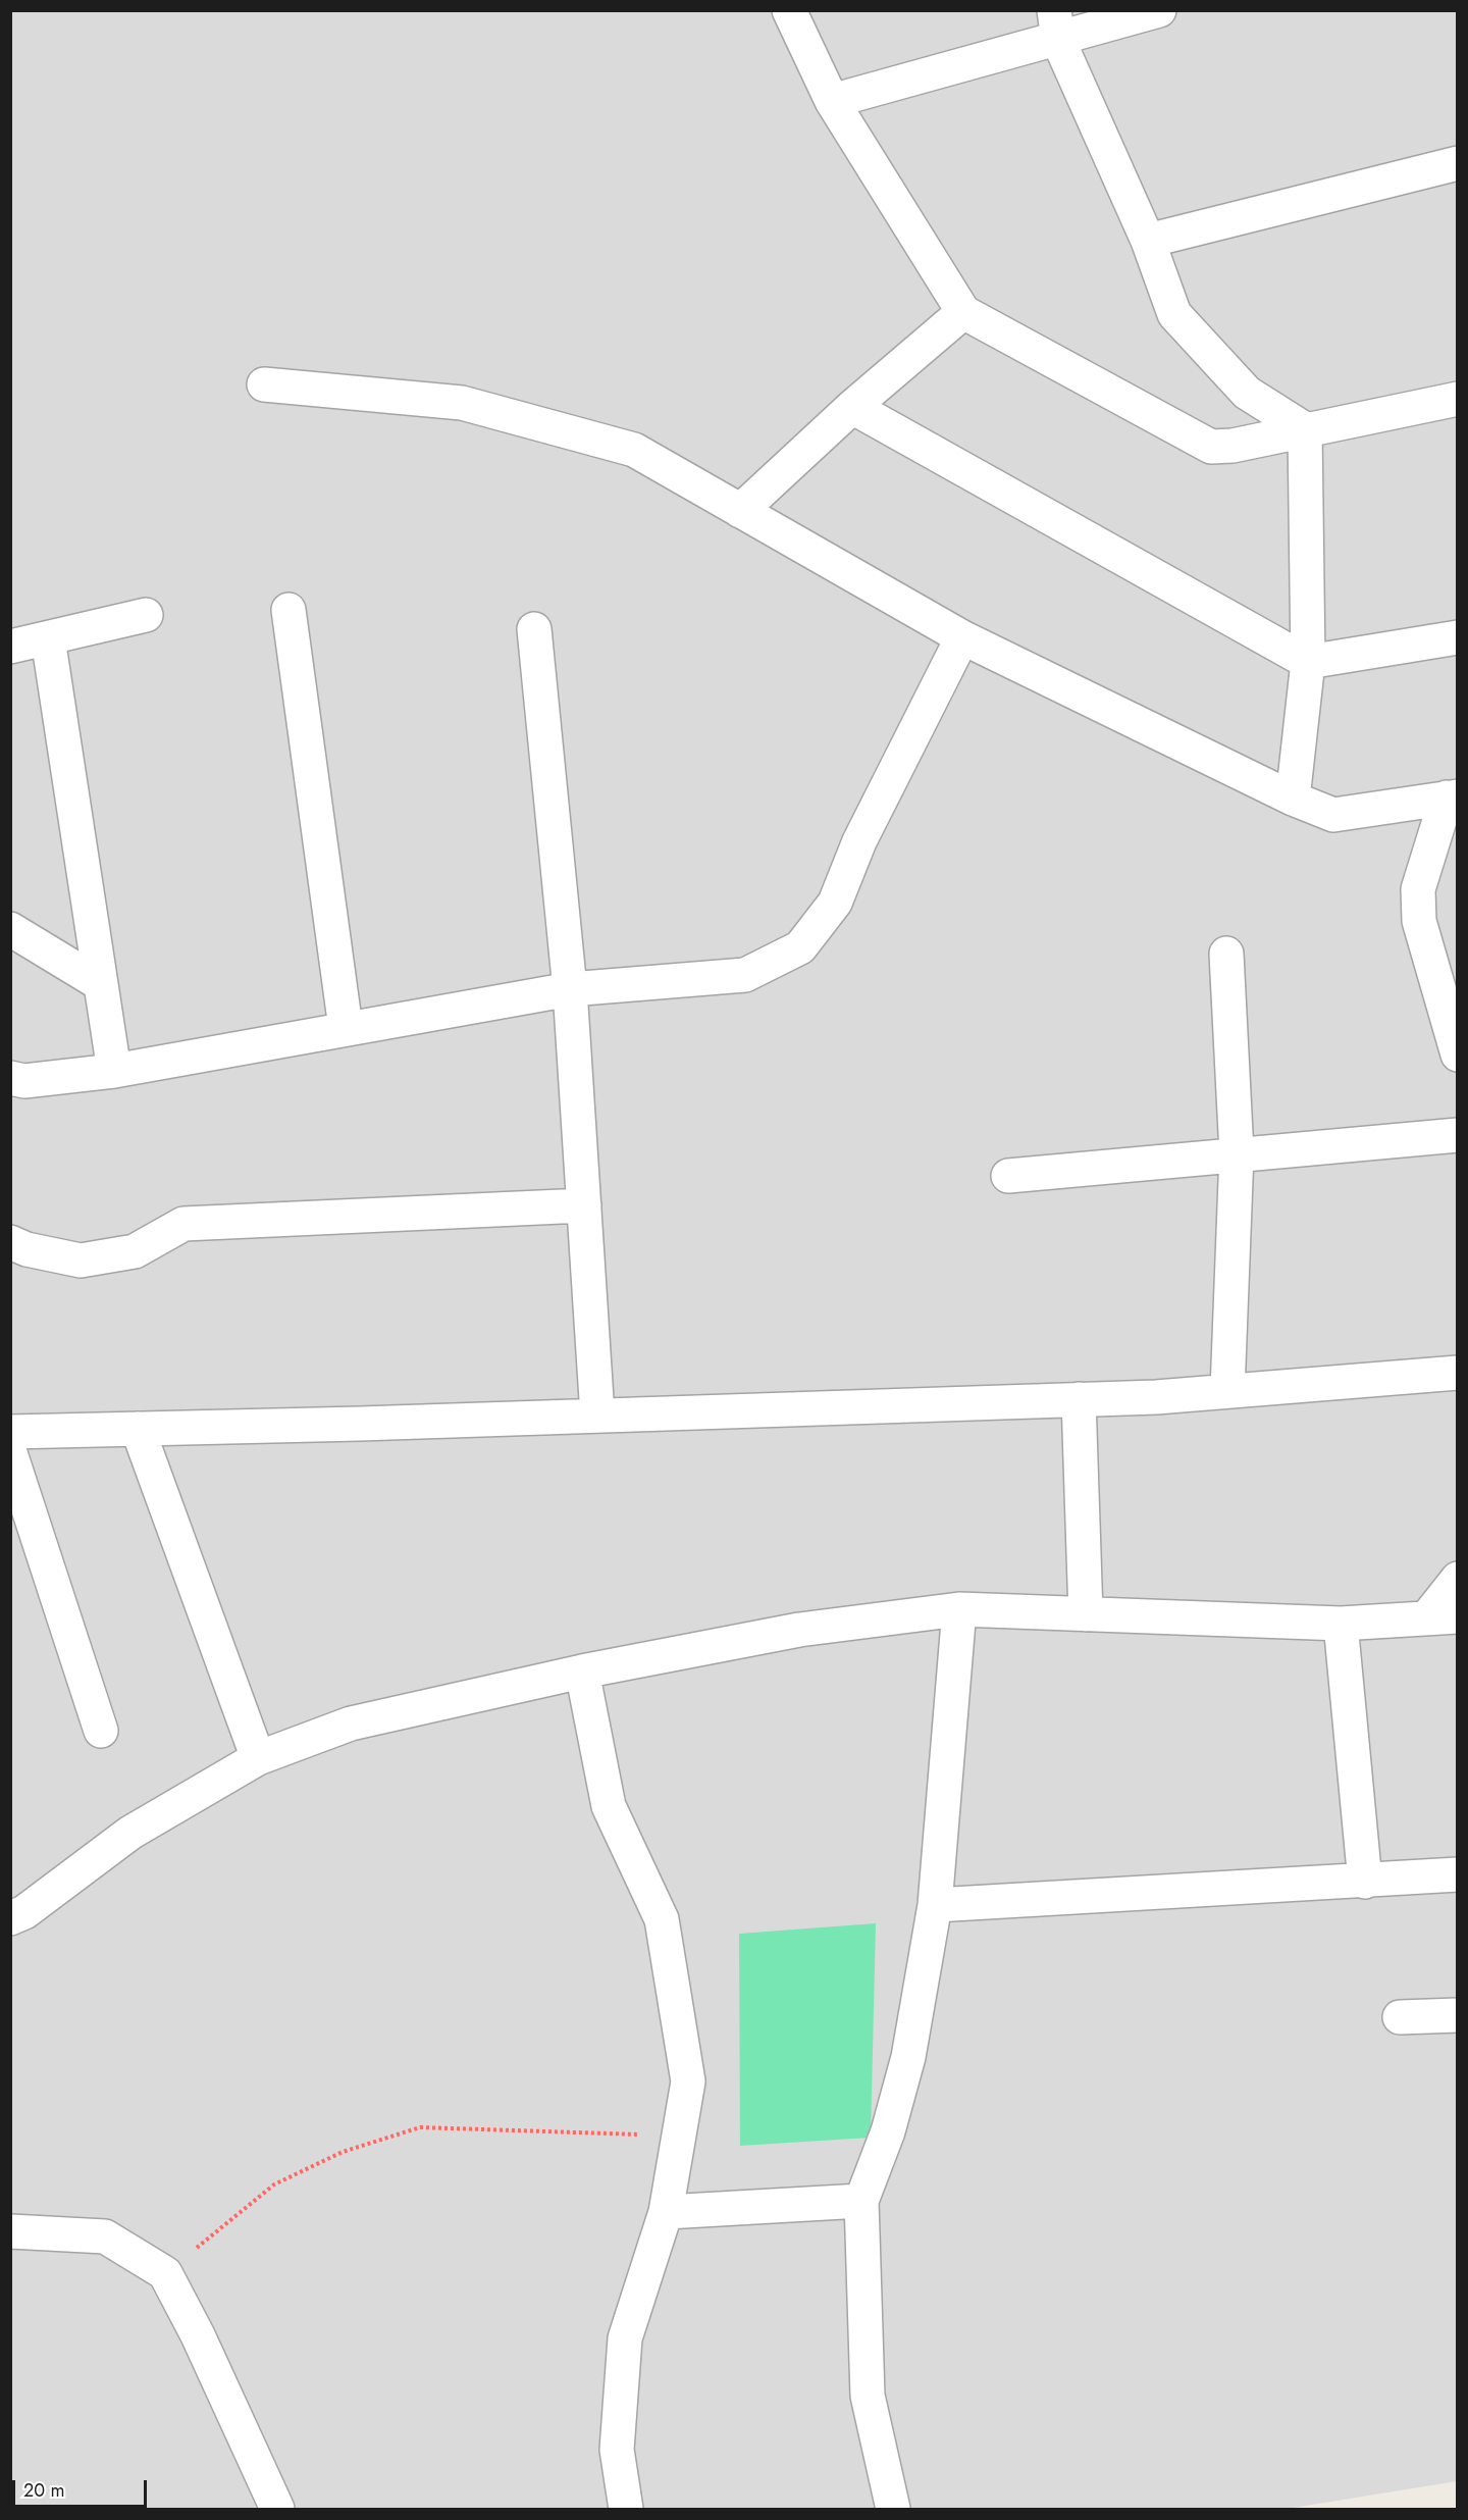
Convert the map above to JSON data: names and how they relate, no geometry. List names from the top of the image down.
{
  "scale_bar": "20 m"
}
